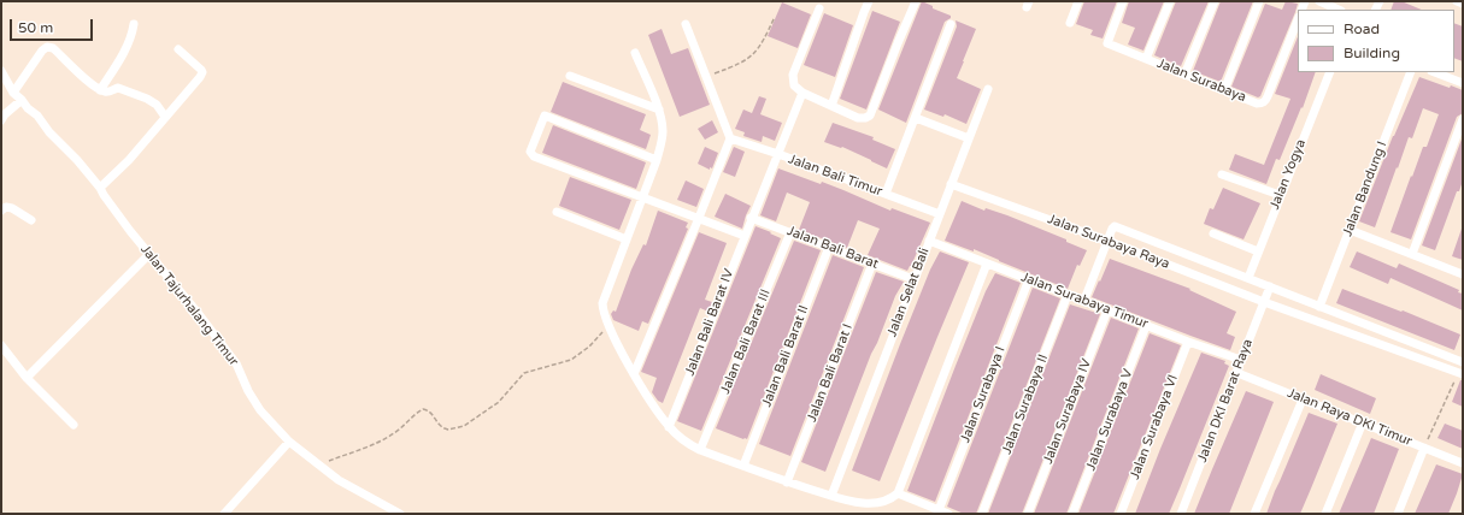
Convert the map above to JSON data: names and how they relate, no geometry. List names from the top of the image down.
{
  "streets": {
    "street": [
      "Jalan Surabaya",
      "Jalan Yogya",
      "Jalan Bali Timur",
      "Jalan Bandung I",
      "Jalan Surabaya Raya",
      "Jalan Bali Barat",
      "Jalan Selat Bali",
      "Jalan Surabaya Timur",
      "Jalan Tajurhalang Timur",
      "Jalan Bali Barat IV",
      "Jalan Bali Barat III",
      "Jalan Bali Barat II",
      "Jalan Bali Barat I",
      "Jalan Surabaya I",
      "Jalan DKI Barat Raya",
      "Jalan Surabaya II",
      "Jalan Surabaya IV",
      "Jalan Raya DKI Timur",
      "Jalan Surabaya V",
      "Jalan Surabaya VI"
    ]
  },
  "crossings": [
    ["Jalan Bali Timur", "Jalan Selat Bali"],
    ["Jalan Bali Timur", "Jalan Bali Barat IV"],
    ["Jalan Surabaya Raya", "Jalan Selat Bali"],
    ["Jalan Surabaya Raya", "Jalan DKI Barat Raya"],
    ["Jalan Bali Barat", "Jalan Selat Bali"],
    ["Jalan Bali Barat", "Jalan Bali Barat IV"],
    ["Jalan Bali Barat", "Jalan Bali Barat III"],
    ["Jalan Bali Barat", "Jalan Bali Barat II"],
    ["Jalan Bali Barat", "Jalan Bali Barat I"],
    ["Jalan Selat Bali", "Jalan Surabaya Timur"],
    ["Jalan Surabaya Timur", "Jalan Surabaya I"],
    ["Jalan Surabaya Timur", "Jalan DKI Barat Raya"],
    ["Jalan Surabaya Timur", "Jalan Surabaya II"],
    ["Jalan Surabaya Timur", "Jalan Surabaya IV"],
    ["Jalan Surabaya Timur", "Jalan Surabaya V"],
    ["Jalan Surabaya Timur", "Jalan Surabaya VI"],
    ["Jalan DKI Barat Raya", "Jalan Raya DKI Timur"]
  ],
  "legend": ["Road", "Building"],
  "scale_bar": "50 m"
}
